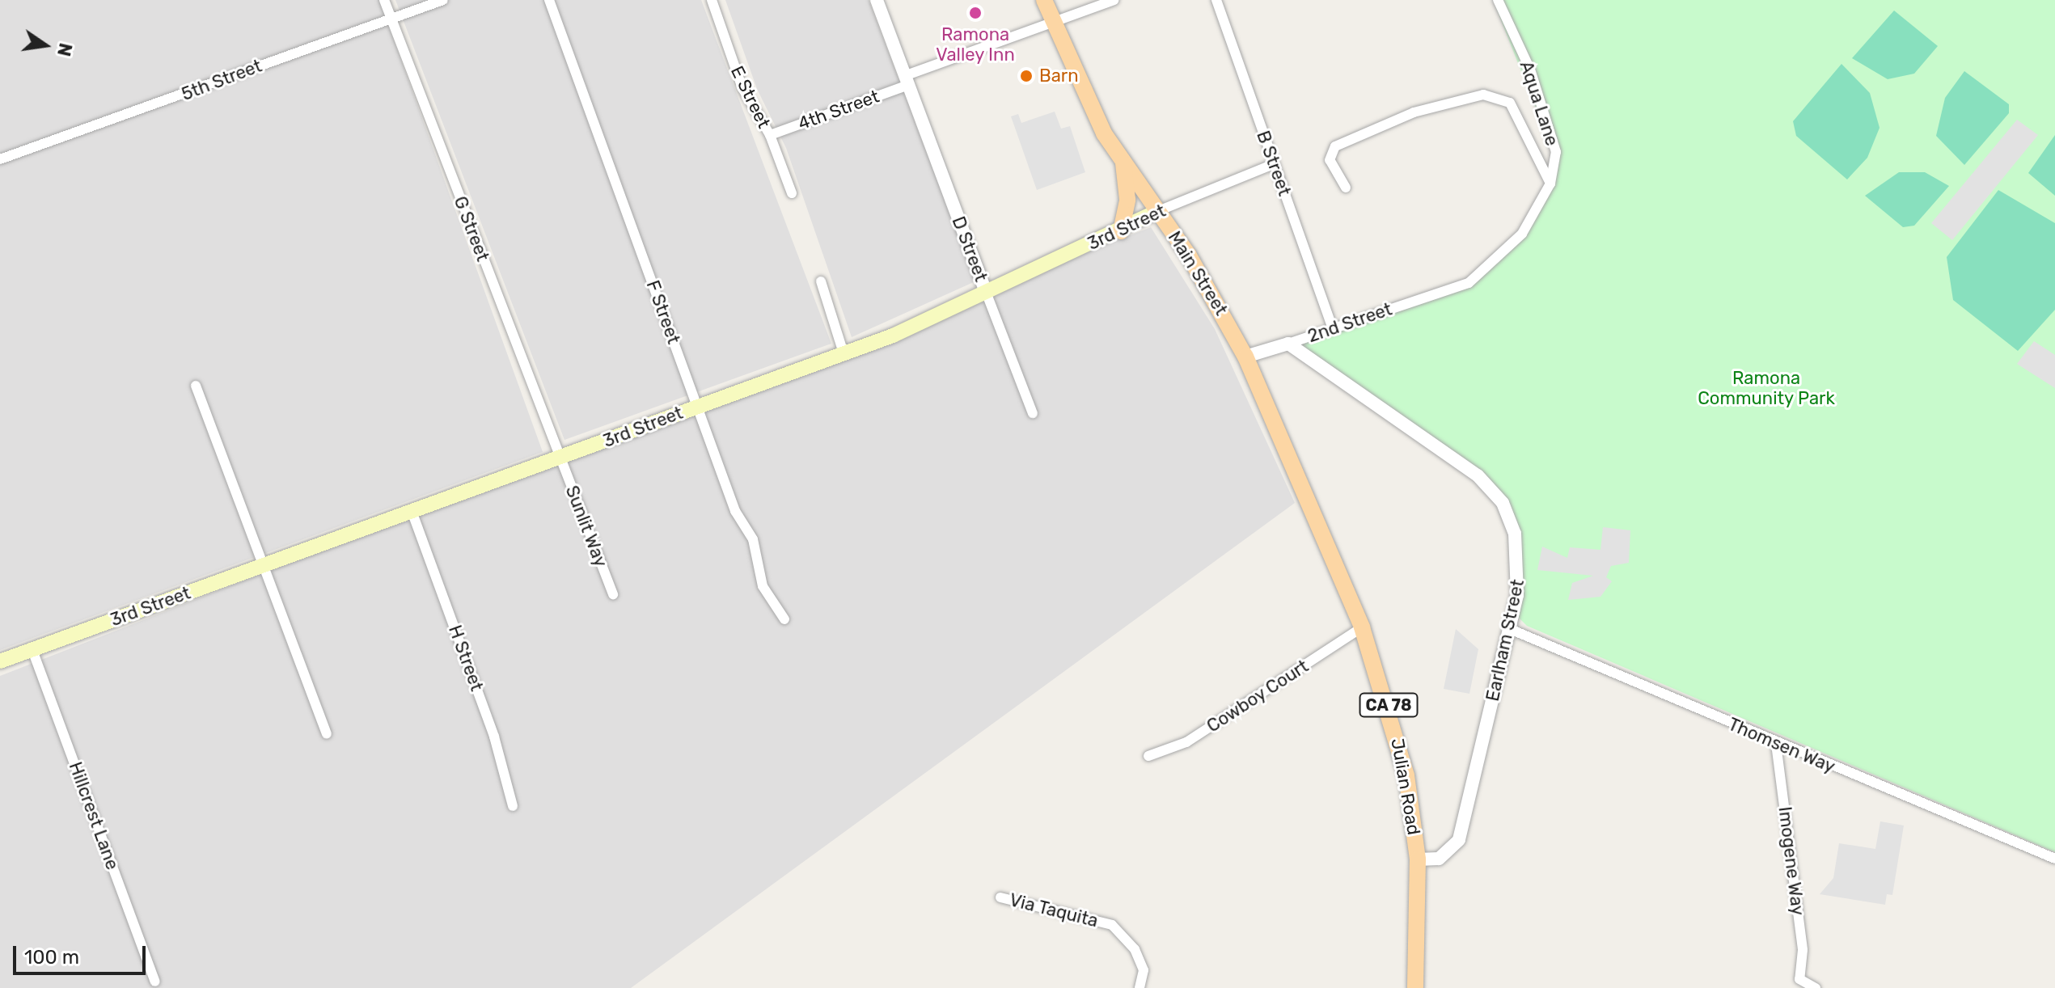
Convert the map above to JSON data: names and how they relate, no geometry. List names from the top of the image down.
{
  "streets": {
    "main road": [
      "3rd Street",
      "Main Street",
      "CA 78",
      "Julian Road"
    ],
    "street": [
      "5th Street",
      "E Street",
      "Aqua Lane",
      "4th Street",
      "B Street",
      "G Street",
      "D Street",
      "F Street",
      "2nd Street",
      "Sunlit Way",
      "Earlham Street",
      "H Street",
      "Cowboy Court",
      "Thomsen Way",
      "Hillcrest Lane",
      "Imogene Way",
      "Via Taquita"
    ]
  },
  "crossings": [
    ["5th Street", "G Street"],
    ["E Street", "4th Street"],
    ["Aqua Lane", "2nd Street"],
    ["4th Street", "D Street"],
    ["4th Street", "Main Street"],
    ["B Street", "3rd Street"],
    ["B Street", "2nd Street"],
    ["3rd Street", "G Street"],
    ["3rd Street", "D Street"],
    ["3rd Street", "Main Street"],
    ["3rd Street", "F Street"],
    ["3rd Street", "Sunlit Way"],
    ["3rd Street", "H Street"],
    ["3rd Street", "Hillcrest Lane"],
    ["G Street", "Sunlit Way"],
    ["Main Street", "2nd Street"],
    ["Main Street", "Julian Road"],
    ["2nd Street", "Earlham Street"],
    ["Earlham Street", "Thomsen Way"],
    ["Earlham Street", "Julian Road"],
    ["Cowboy Court", "Julian Road"],
    ["Thomsen Way", "Imogene Way"]
  ],
  "parks": ["Ramona Community Park"],
  "places": ["Ramona Valley Inn", "Barn"],
  "scale_bar": "100 m",
  "north": "right"
}
